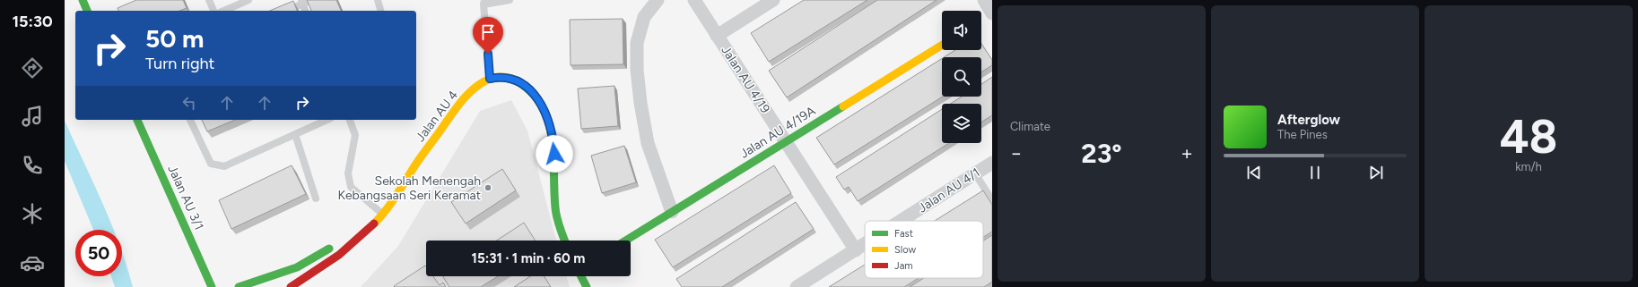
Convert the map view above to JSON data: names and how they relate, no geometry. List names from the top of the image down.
{
  "streets": {
    "main road": ["Jalan AU 4", "Jalan AU 4/19A", "Jalan AU 3/1"],
    "street": ["Jalan AU 4/19", "Jalan AU 4/1"]
  },
  "crossings": [
    ["Jalan AU 4/19", "Jalan AU 4/19A"],
    ["Jalan AU 4/19", "Jalan AU 4/1"]
  ],
  "places": ["Sekolah Menengah Kebangsaan Seri Keramat"],
  "legend": ["Fast", "Slow", "Jam"],
  "page": {
    "tabs": "15:30",
    "tile": [
      "Climate",
      ["48", "km/h"]
    ],
    "turn": ["50 m", "Turn right"],
    "song": ["Afterglow", "The Pines"],
    "heat": ["−", "23°", "+"],
    "limit": "50",
    "trip": "15:31 · 1 min · 60 m"
  }
}
